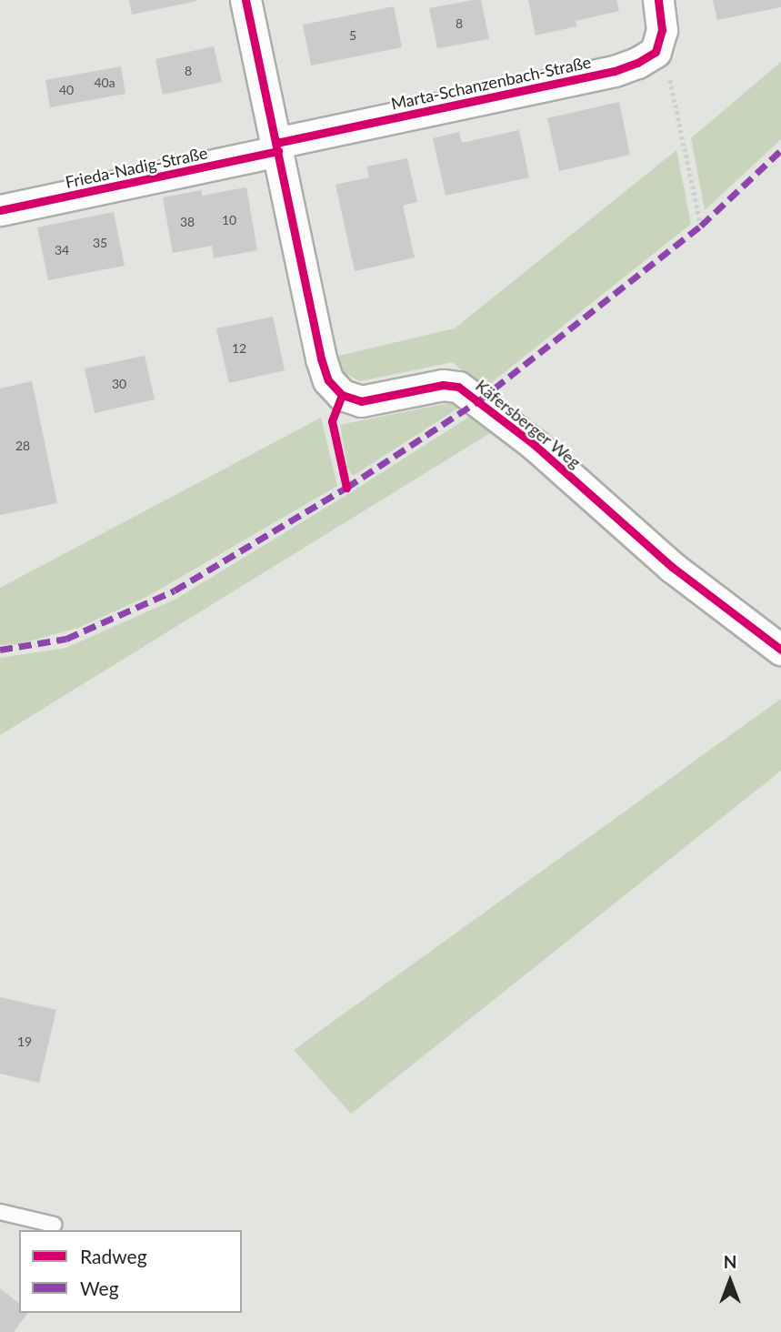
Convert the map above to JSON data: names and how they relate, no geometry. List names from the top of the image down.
{
  "streets": {
    "street": ["Marta-Schanzenbach-Straße", "Frieda-Nadig-Straße", "Käfersberger Weg"]
  },
  "crossings": [
    ["Marta-Schanzenbach-Straße", "Frieda-Nadig-Straße"],
    ["Marta-Schanzenbach-Straße", "Käfersberger Weg"],
    ["Frieda-Nadig-Straße", "Käfersberger Weg"]
  ],
  "house_numbers": [
    "8",
    "5",
    "8",
    "40a",
    "40",
    "10",
    "38",
    "35",
    "34",
    "12",
    "30",
    "28",
    "19"
  ],
  "legend": ["Radweg", "Weg"],
  "north": "top"
}
